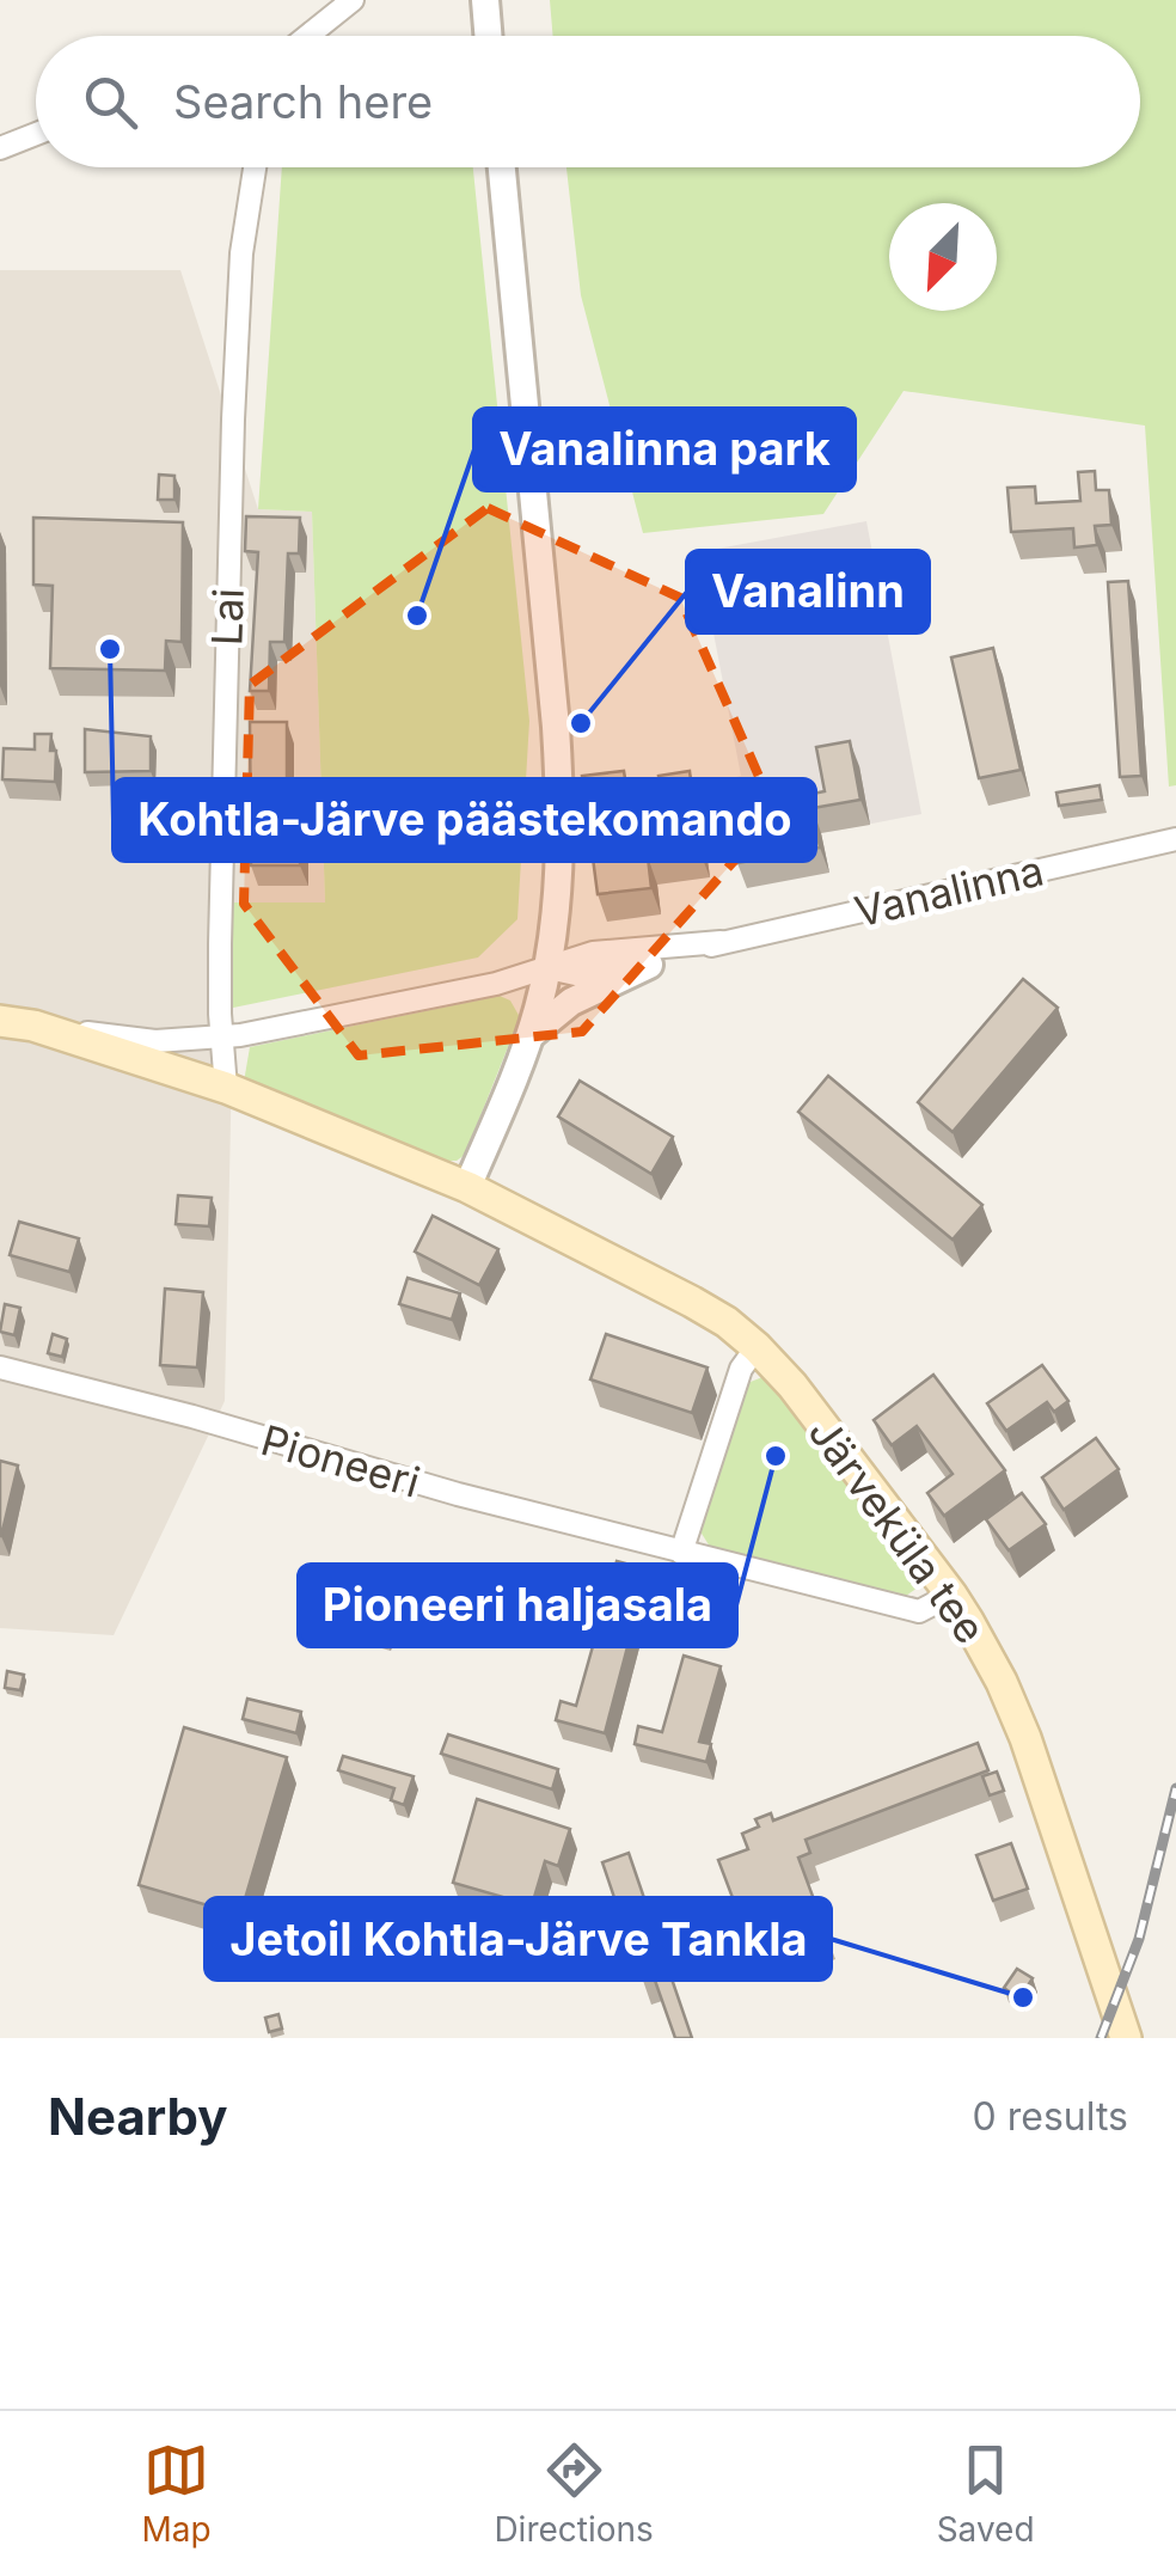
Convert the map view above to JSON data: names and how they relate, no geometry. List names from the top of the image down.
{
  "streets": {
    "main road": ["Järveküla tee"],
    "street": ["Lai", "Vanalinna", "Pioneeri"]
  },
  "crossings": [
    ["Lai", "Järveküla tee"],
    ["Vanalinna", "Järveküla tee"],
    ["Pioneeri", "Järveküla tee"]
  ],
  "places": [
    "Vanalinna park",
    "Kohtla-Järve päästekomando",
    "Vanalinn",
    "Pioneeri haljasala",
    "Jetoil Kohtla-Järve Tankla"
  ],
  "north": "bottom left",
  "page": {
    "search": "Search here",
    "heading": ["Nearby", "0 results"],
    "nav": ["Map", "Directions", "Saved"]
  }
}
